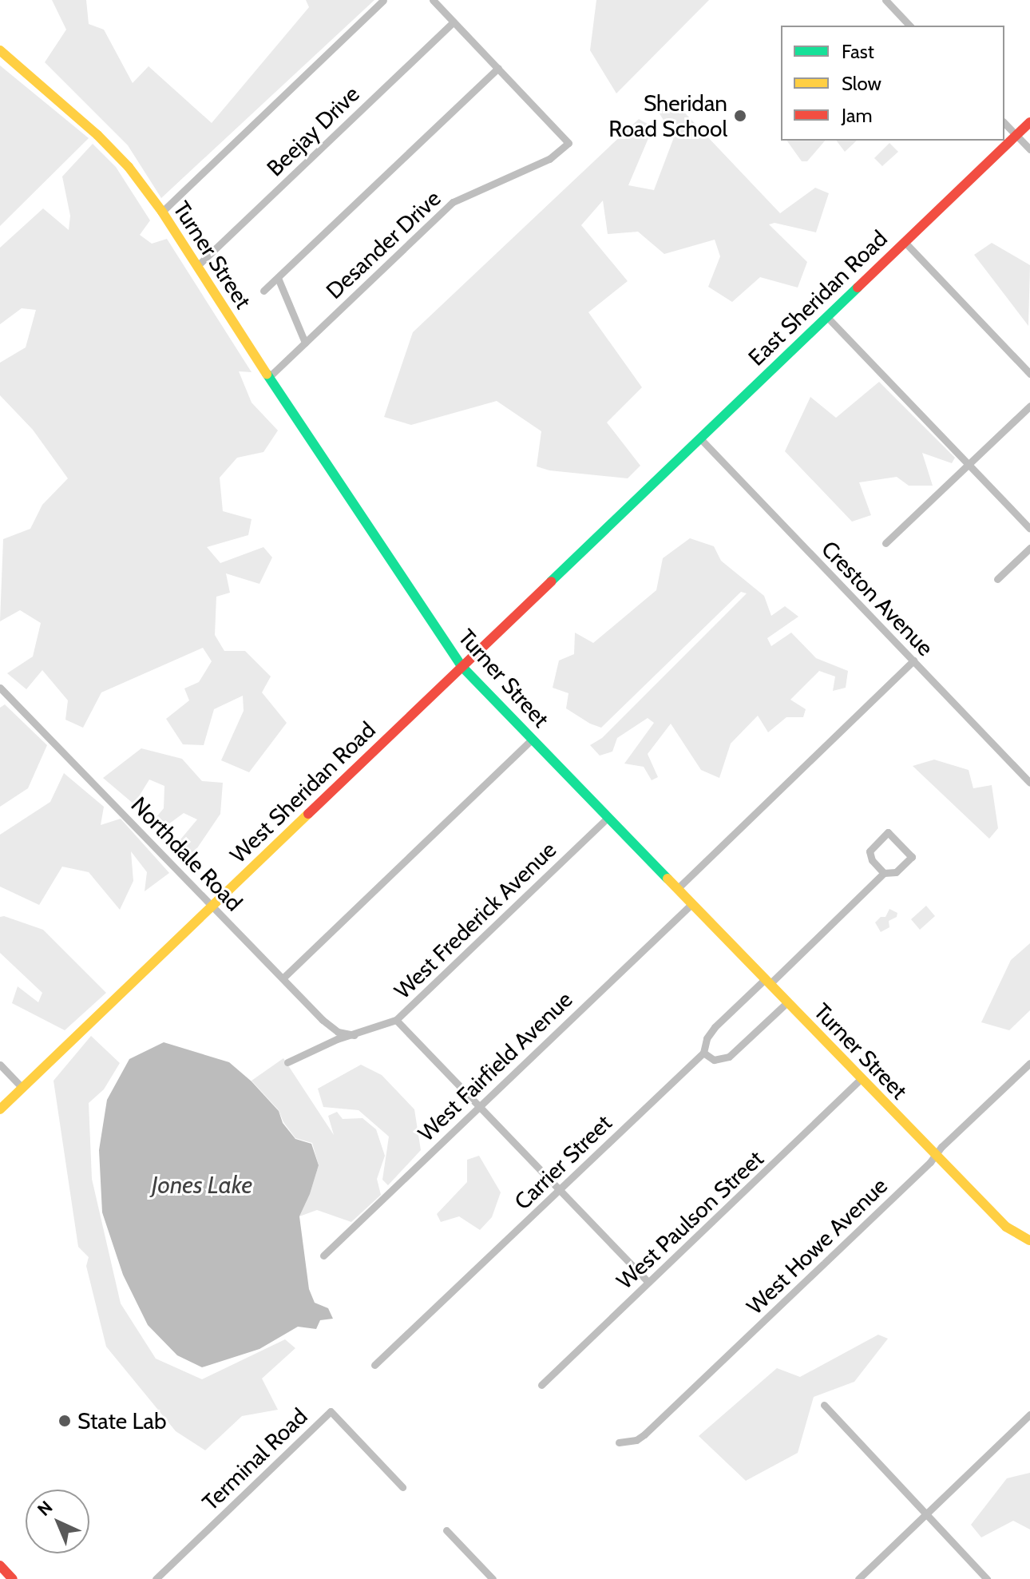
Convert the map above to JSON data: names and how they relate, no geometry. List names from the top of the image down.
{
  "streets": {
    "street": [
      "Beejay Drive",
      "Desander Drive",
      "Turner Street",
      "East Sheridan Road",
      "Creston Avenue",
      "West Sheridan Road",
      "Northdale Road",
      "West Frederick Avenue",
      "West Fairfield Avenue",
      "Carrier Street",
      "West Paulson Street",
      "West Howe Avenue",
      "Terminal Road"
    ]
  },
  "crossings": [
    ["Beejay Drive", "Turner Street"],
    ["Desander Drive", "Turner Street"],
    ["Turner Street", "West Sheridan Road"],
    ["Turner Street", "West Frederick Avenue"],
    ["Turner Street", "West Fairfield Avenue"],
    ["Turner Street", "Carrier Street"],
    ["Turner Street", "West Paulson Street"],
    ["Turner Street", "West Howe Avenue"],
    ["East Sheridan Road", "Creston Avenue"],
    ["East Sheridan Road", "West Sheridan Road"],
    ["West Sheridan Road", "Northdale Road"],
    ["Northdale Road", "West Frederick Avenue"]
  ],
  "water": ["Jones Lake"],
  "places": ["Sheridan Road School", "State Lab"],
  "legend": ["Fast", "Slow", "Jam"],
  "north": "top left"
}
